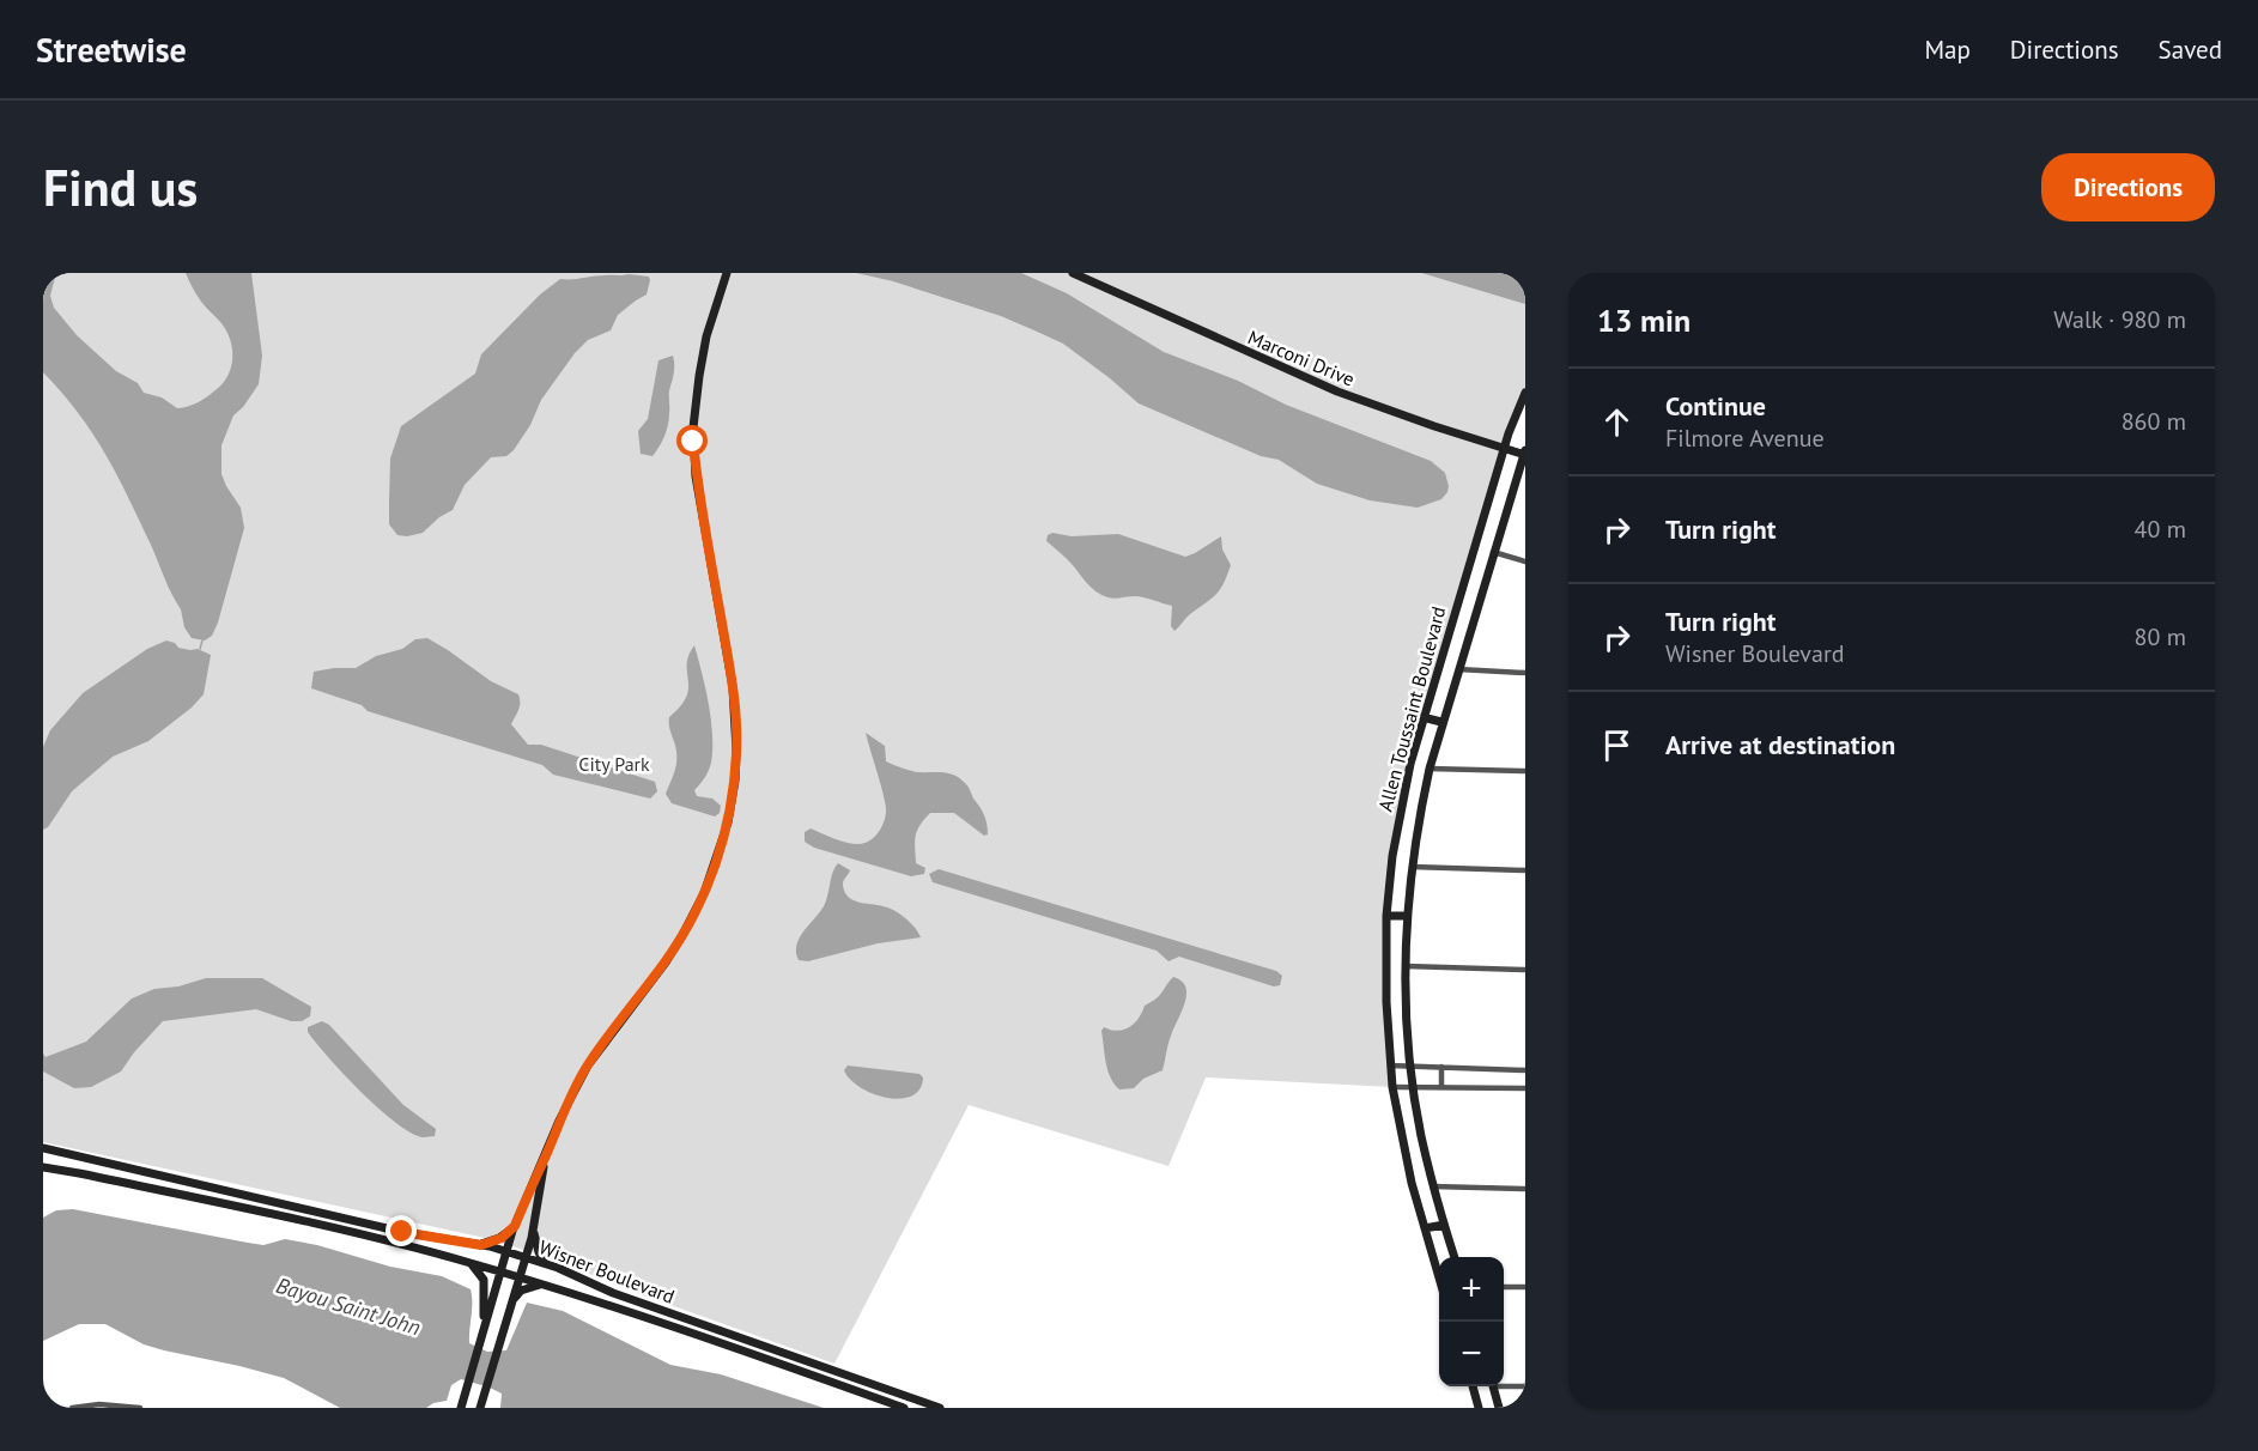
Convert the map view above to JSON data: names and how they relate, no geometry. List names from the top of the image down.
{
  "streets": {
    "street": ["Marconi Drive", "Allen Toussaint Boulevard", "Wisner Boulevard"]
  },
  "crossings": [
    ["Marconi Drive", "Allen Toussaint Boulevard"]
  ],
  "water": ["Bayou Saint John"],
  "parks": ["City Park"],
  "page": {
    "header": "Streetwise",
    "nav": ["Map", "Directions", "Saved"],
    "buttons": "Directions",
    "title": "Find us",
    "heading": ["13 min", "Walk · 980 m"],
    "list": [
      ["Continue", "Filmore Avenue", "860 m"],
      ["Turn right", "40 m"],
      ["Turn right", "Wisner Boulevard", "80 m"],
      "Arrive at destination"
    ],
    "map_buttons": ["+", "−"]
  }
}
